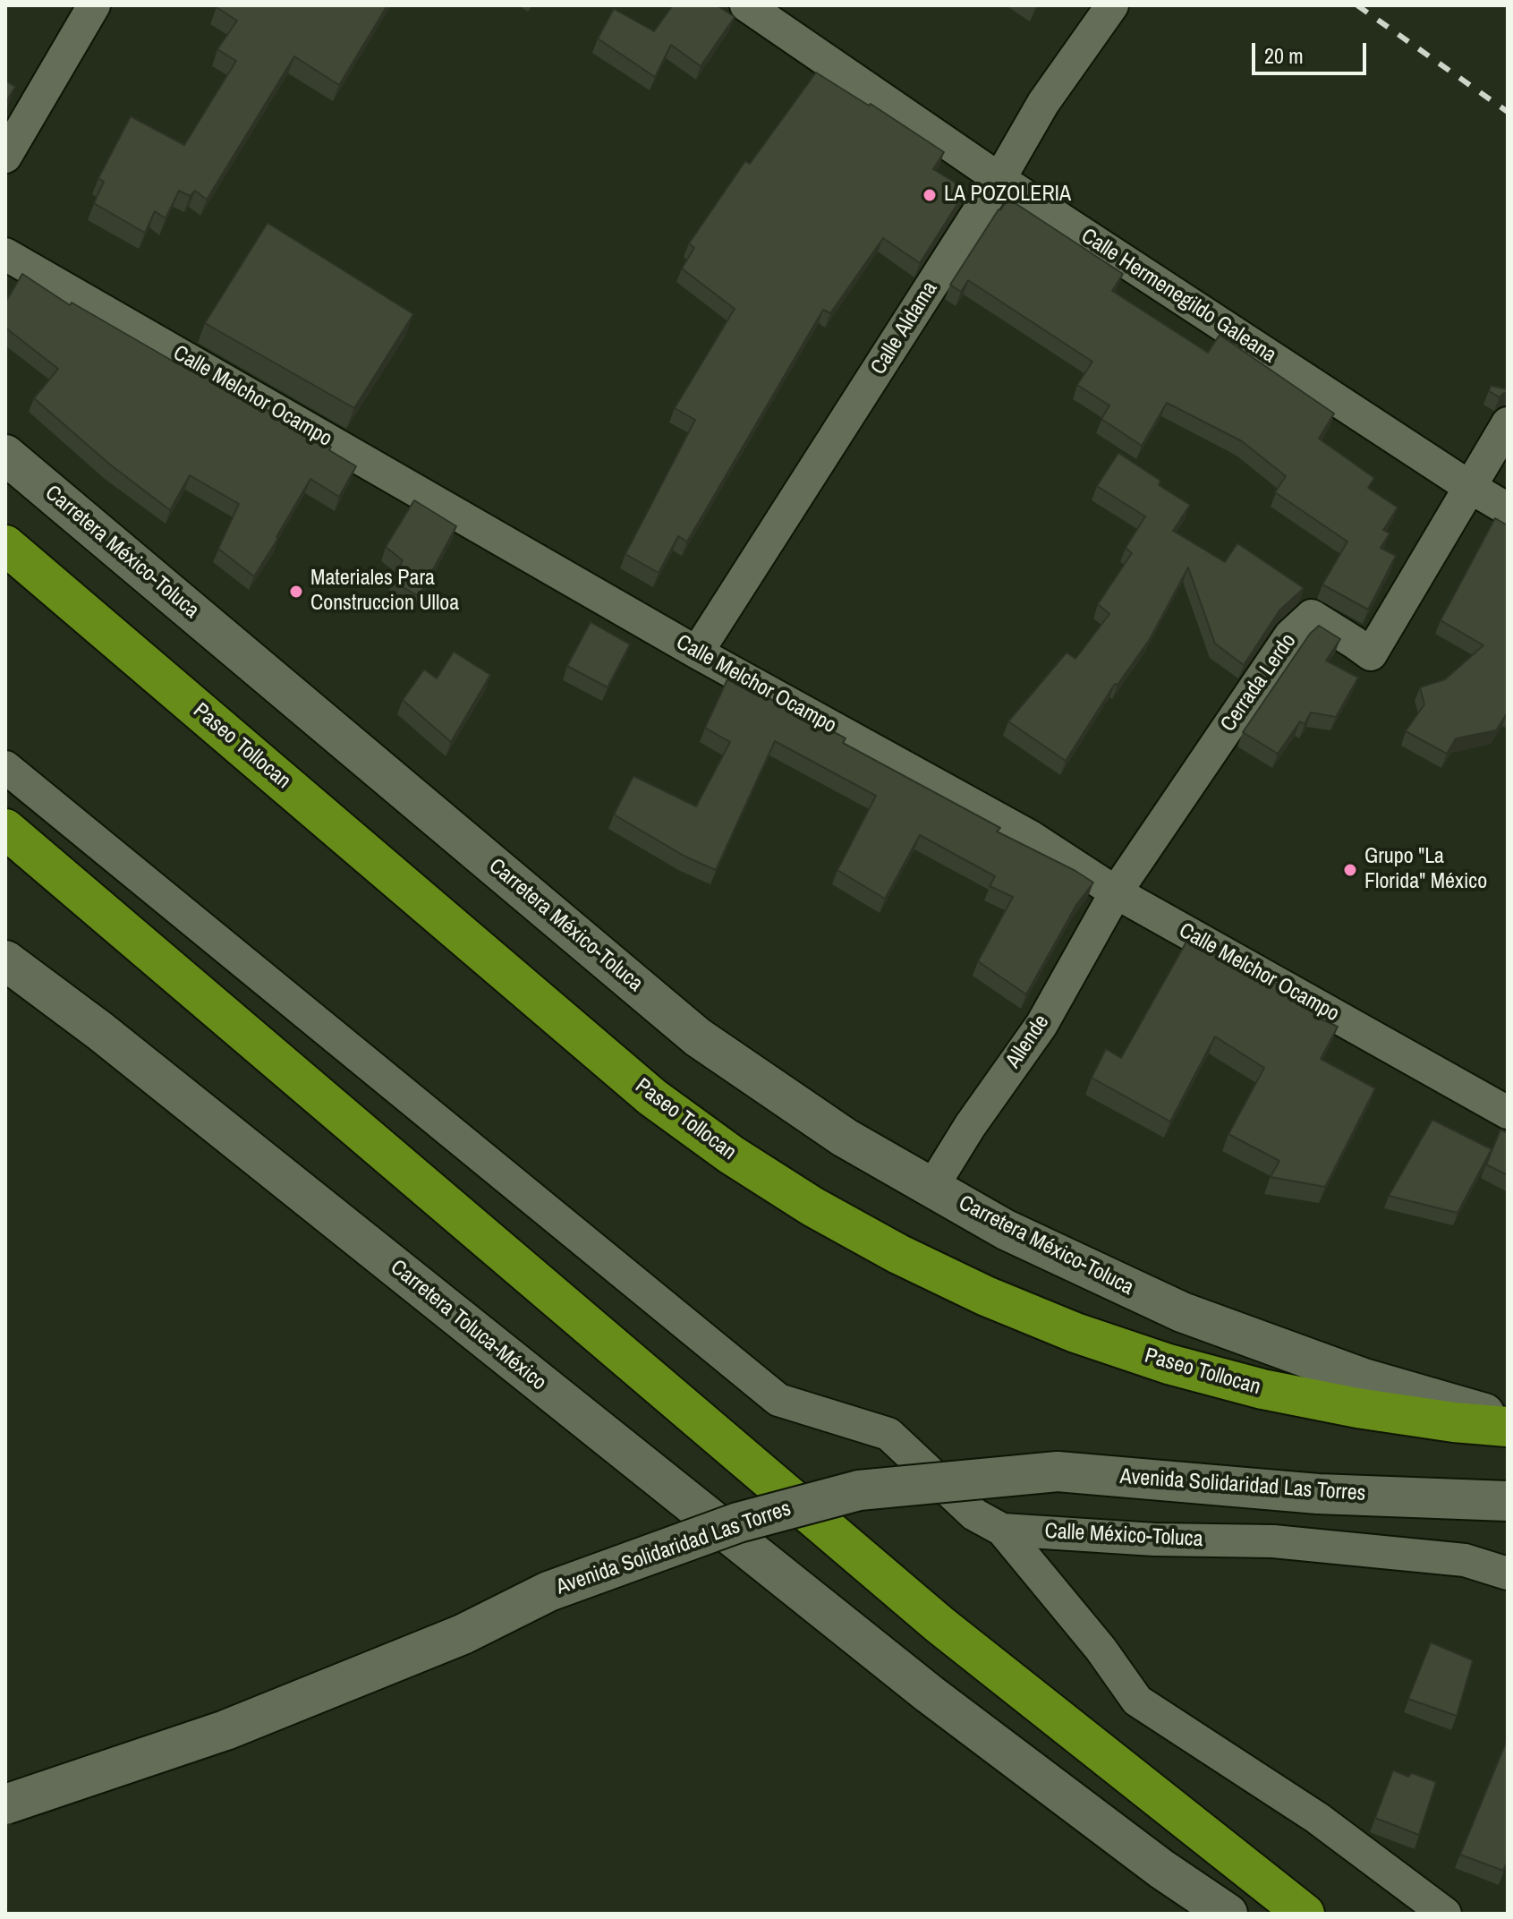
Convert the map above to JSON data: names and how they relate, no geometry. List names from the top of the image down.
{
  "streets": {
    "highway": ["Paseo Tollocan"],
    "main road": ["Carretera México-Toluca", "Carretera Toluca-México", "Avenida Solidaridad Las Torres"],
    "street": [
      "Calle Hermenegildo Galeana",
      "Calle Aldama",
      "Calle Melchor Ocampo",
      "Cerrada Lerdo",
      "Allende",
      "Calle México-Toluca"
    ]
  },
  "crossings": [
    ["Calle Hermenegildo Galeana", "Calle Aldama"],
    ["Calle Hermenegildo Galeana", "Cerrada Lerdo"],
    ["Calle Aldama", "Calle Melchor Ocampo"],
    ["Calle Melchor Ocampo", "Cerrada Lerdo"],
    ["Calle Melchor Ocampo", "Allende"],
    ["Carretera México-Toluca", "Allende"],
    ["Cerrada Lerdo", "Allende"]
  ],
  "places": ["LA POZOLERIA", "Materiales Para Construccion Ulloa", "Grupo \"La Florida\" México"],
  "scale_bar": "20 m"
}
